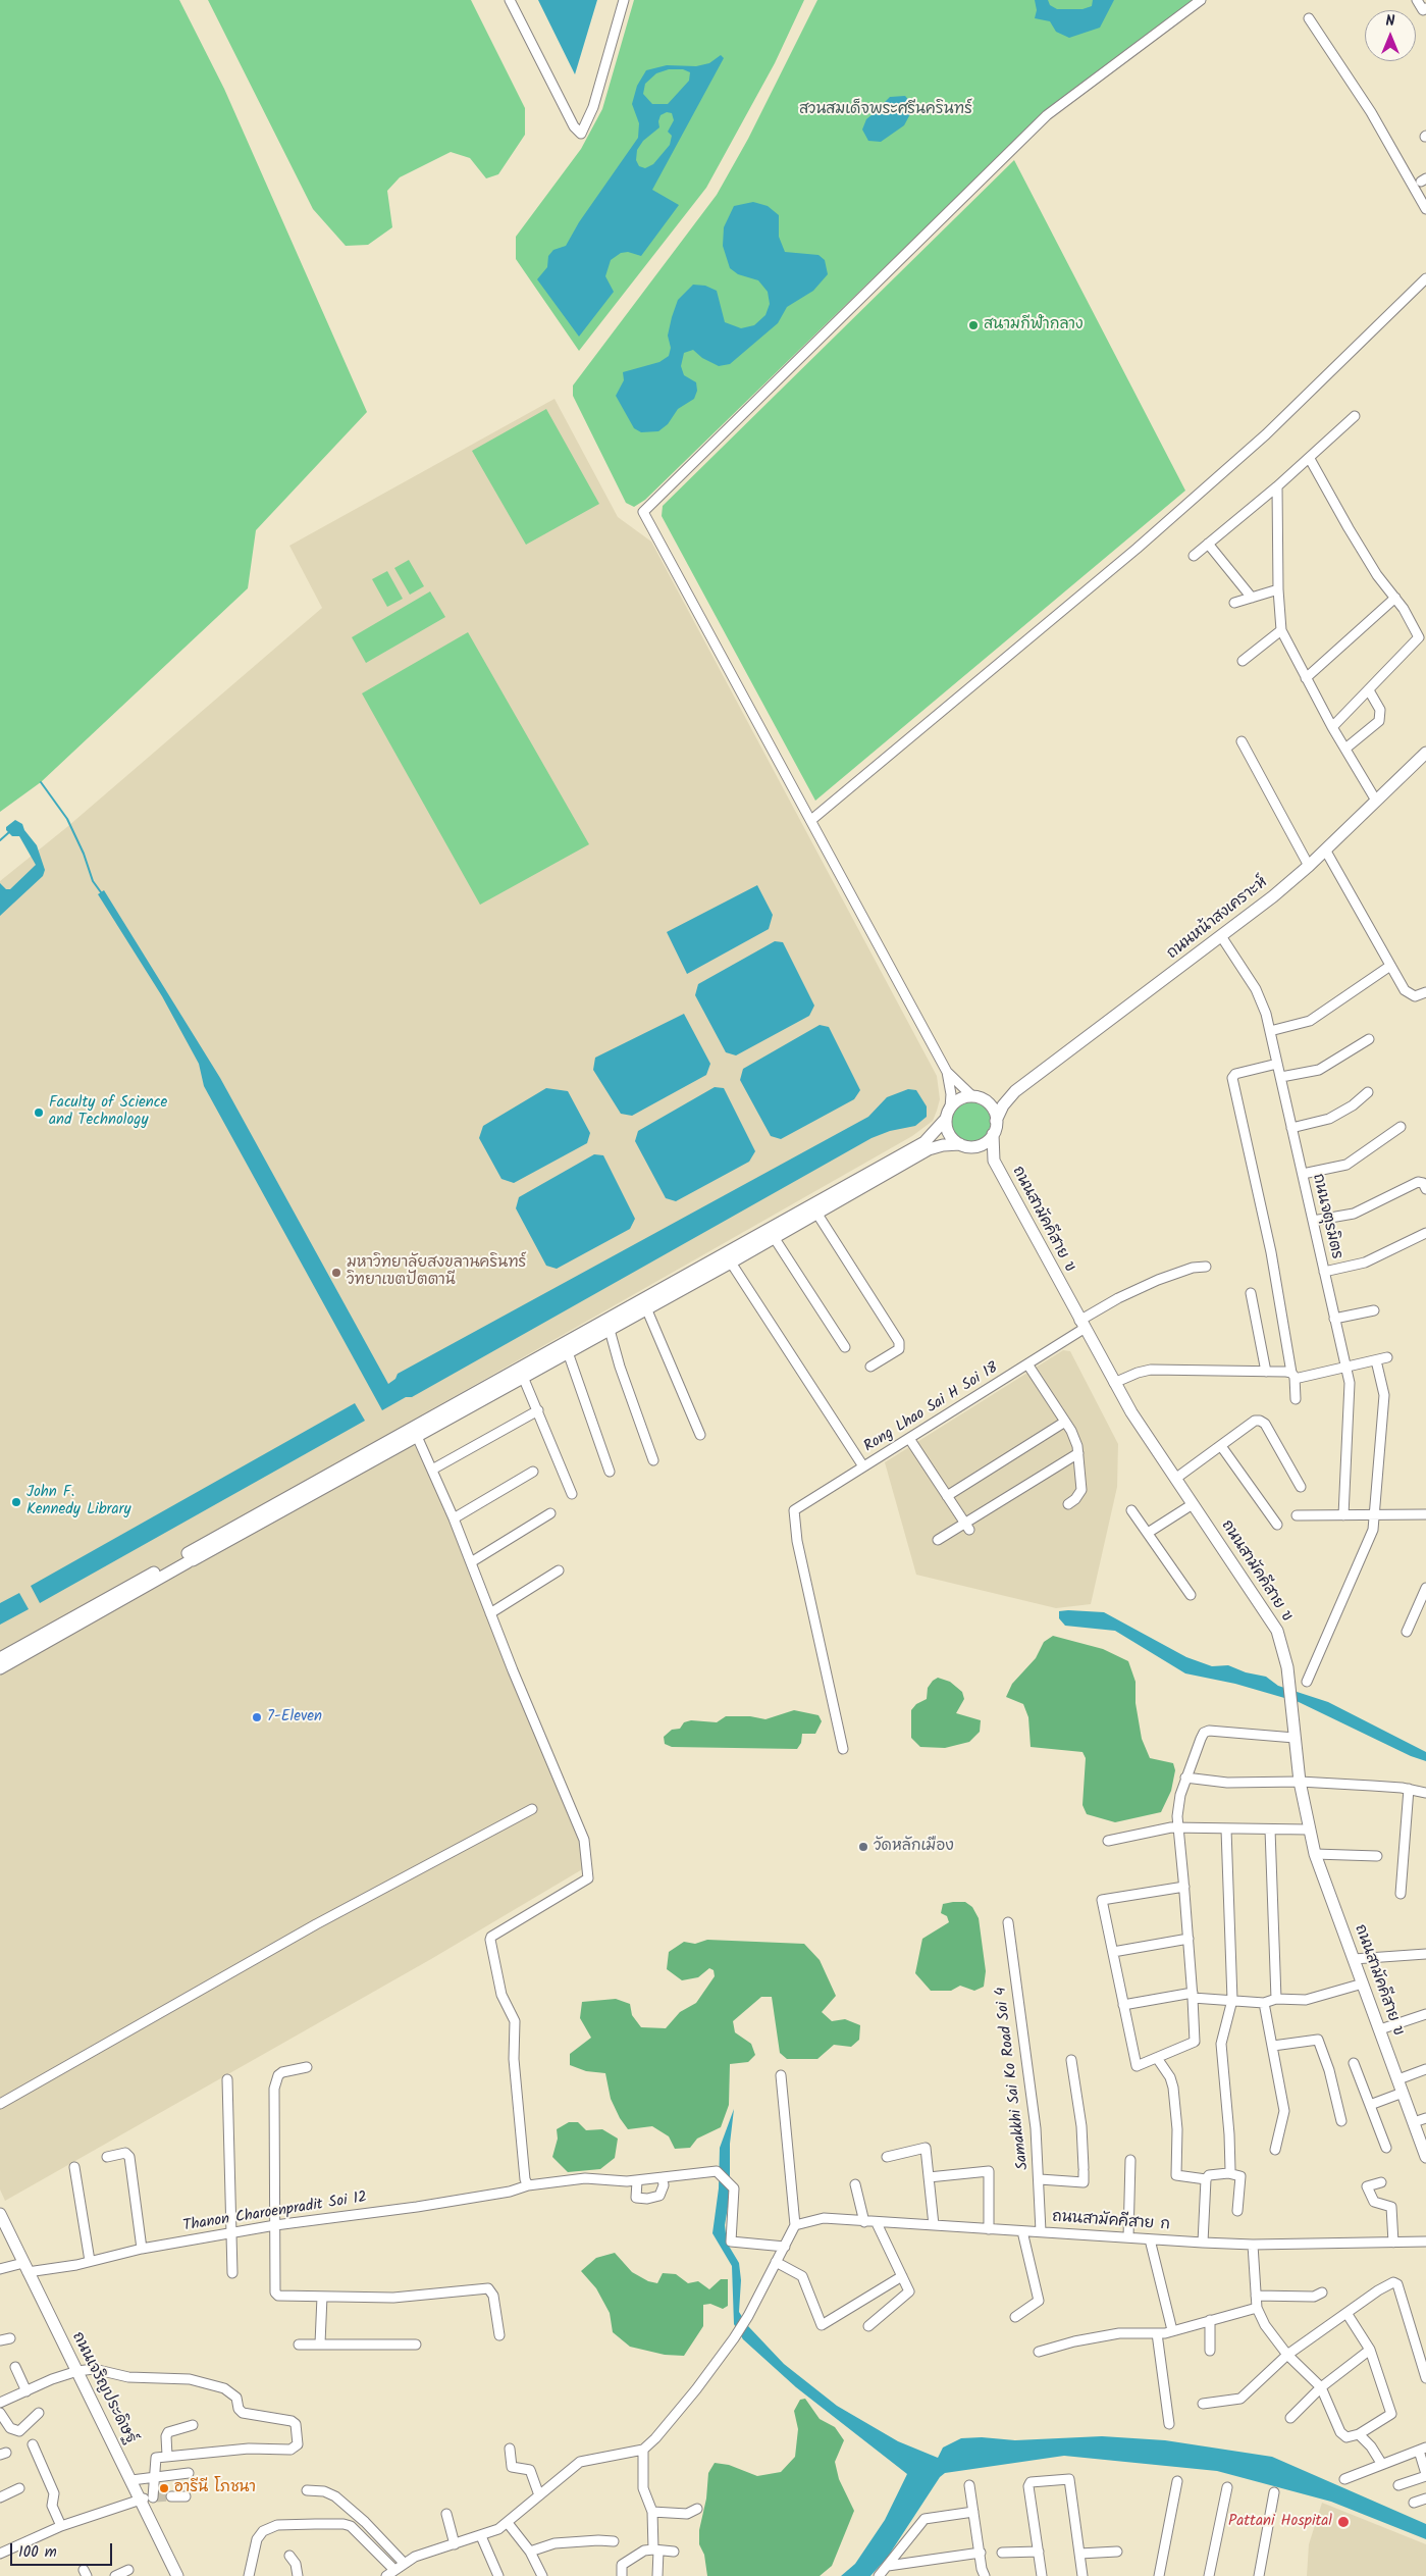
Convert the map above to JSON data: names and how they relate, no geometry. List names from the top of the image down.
{
  "streets": {
    "main road": ["ถนนหน้าสงเคราะห์", "ถนนสามัคคีสาย ข", "ถนนเจริญประดิษฐ์"],
    "street": [
      "ถนนจตุรมิตร",
      "Rong Lhao Sai H Soi 18",
      "Samakkhi Sai Ko Road Soi 4",
      "Thanon Charoenpradit Soi 12",
      "ถนนสามัคคีสาย ก"
    ]
  },
  "crossings": [
    ["ถนนหน้าสงเคราะห์", "ถนนจตุรมิตร"],
    ["ถนนหน้าสงเคราะห์", "ถนนสามัคคีสาย ข"],
    ["ถนนสามัคคีสาย ข", "Rong Lhao Sai H Soi 18"],
    ["Samakkhi Sai Ko Road Soi 4", "ถนนสามัคคีสาย ก"],
    ["Thanon Charoenpradit Soi 12", "ถนนเจริญประดิษฐ์"]
  ],
  "parks": ["สวนสมเด็จพระศรีนครินทร์"],
  "places": [
    "สนามกีฬากลาง",
    "Faculty of Science and Technology",
    "มหาวิทยาลัยสงขลานครินทร์ วิทยาเขตปัตตานี",
    "John F. Kennedy Library",
    "7-Eleven",
    "วัดหลักเมือง",
    "อารีนี โภชนา",
    "Pattani Hospital"
  ],
  "scale_bar": "100 m",
  "north": "top"
}
